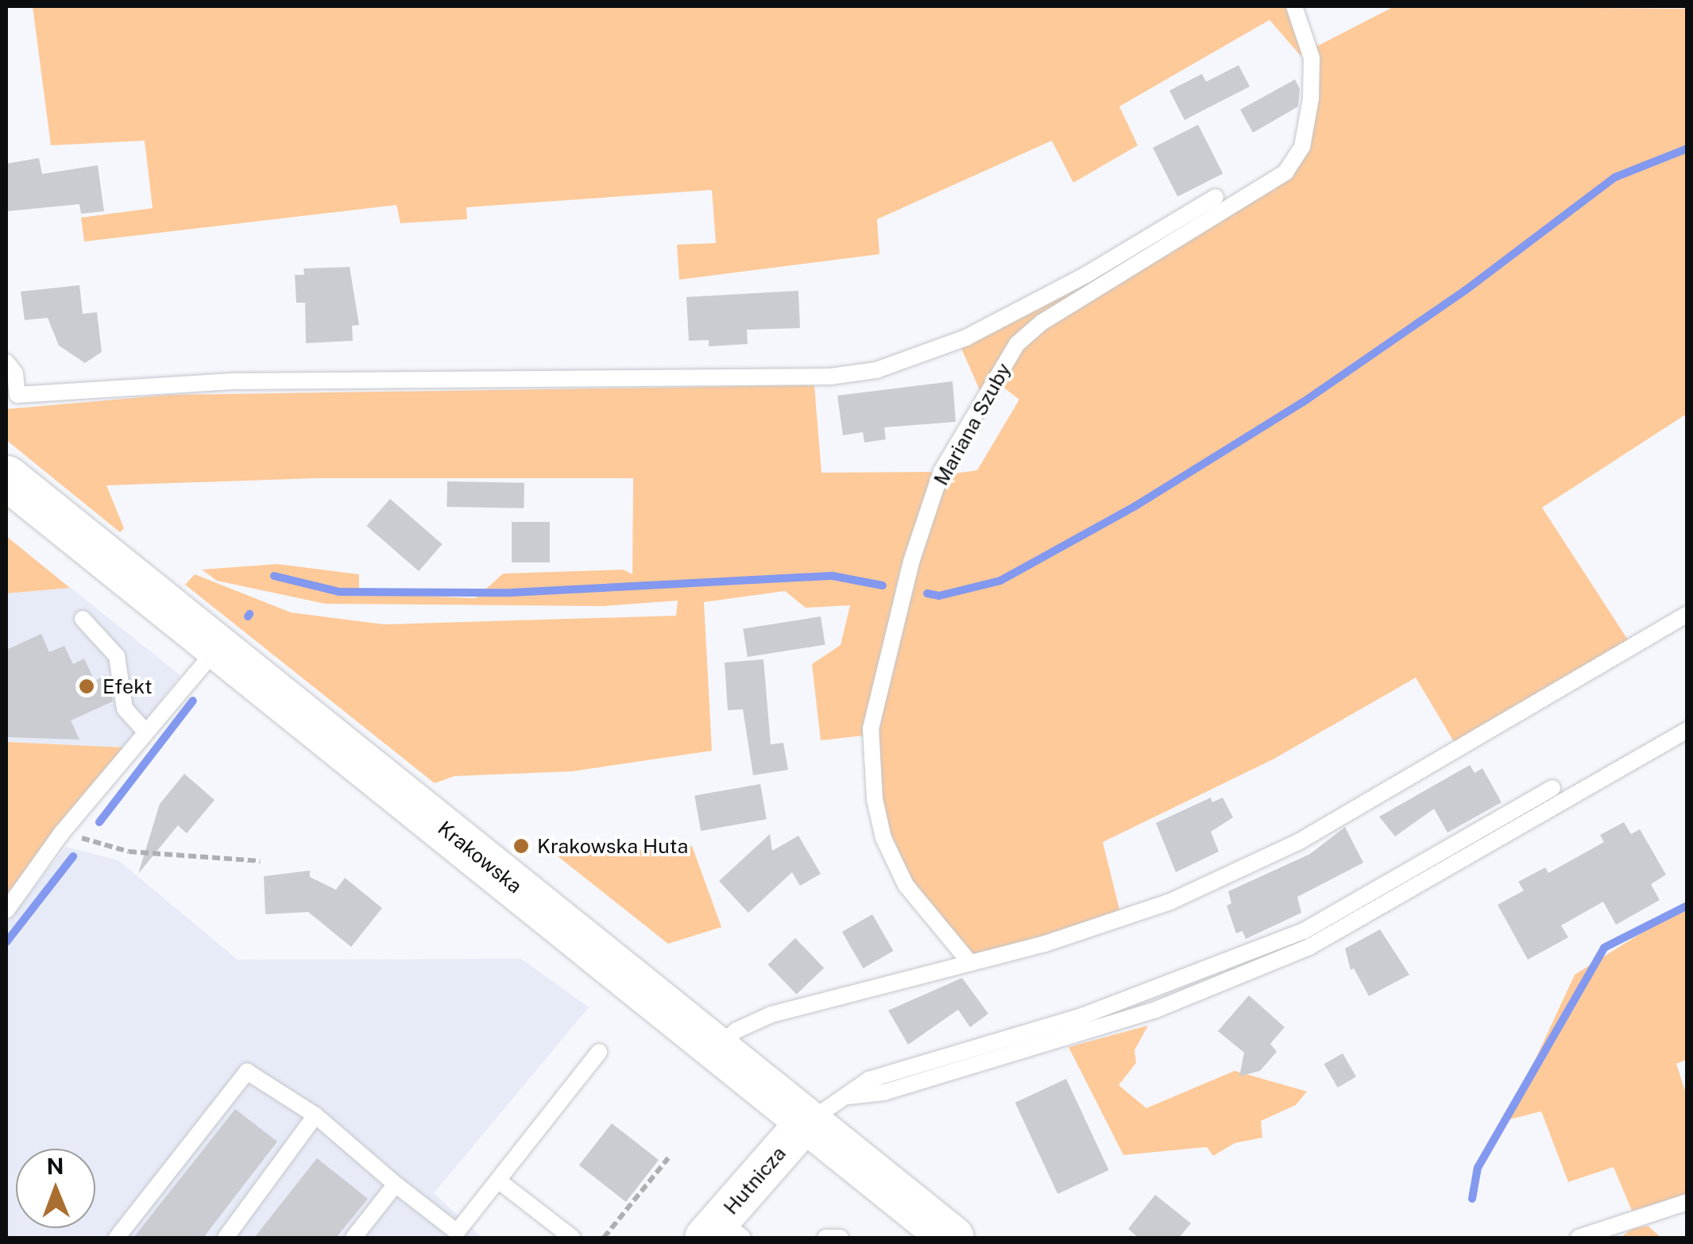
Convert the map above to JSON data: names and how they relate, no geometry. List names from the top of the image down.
{
  "streets": {
    "main road": ["Krakowska"],
    "street": ["Hutnicza"],
    "lane": ["Mariana Szuby"]
  },
  "crossings": [
    ["Krakowska", "Hutnicza"]
  ],
  "places": ["Efekt", "Krakowska Huta"],
  "north": "top"
}
